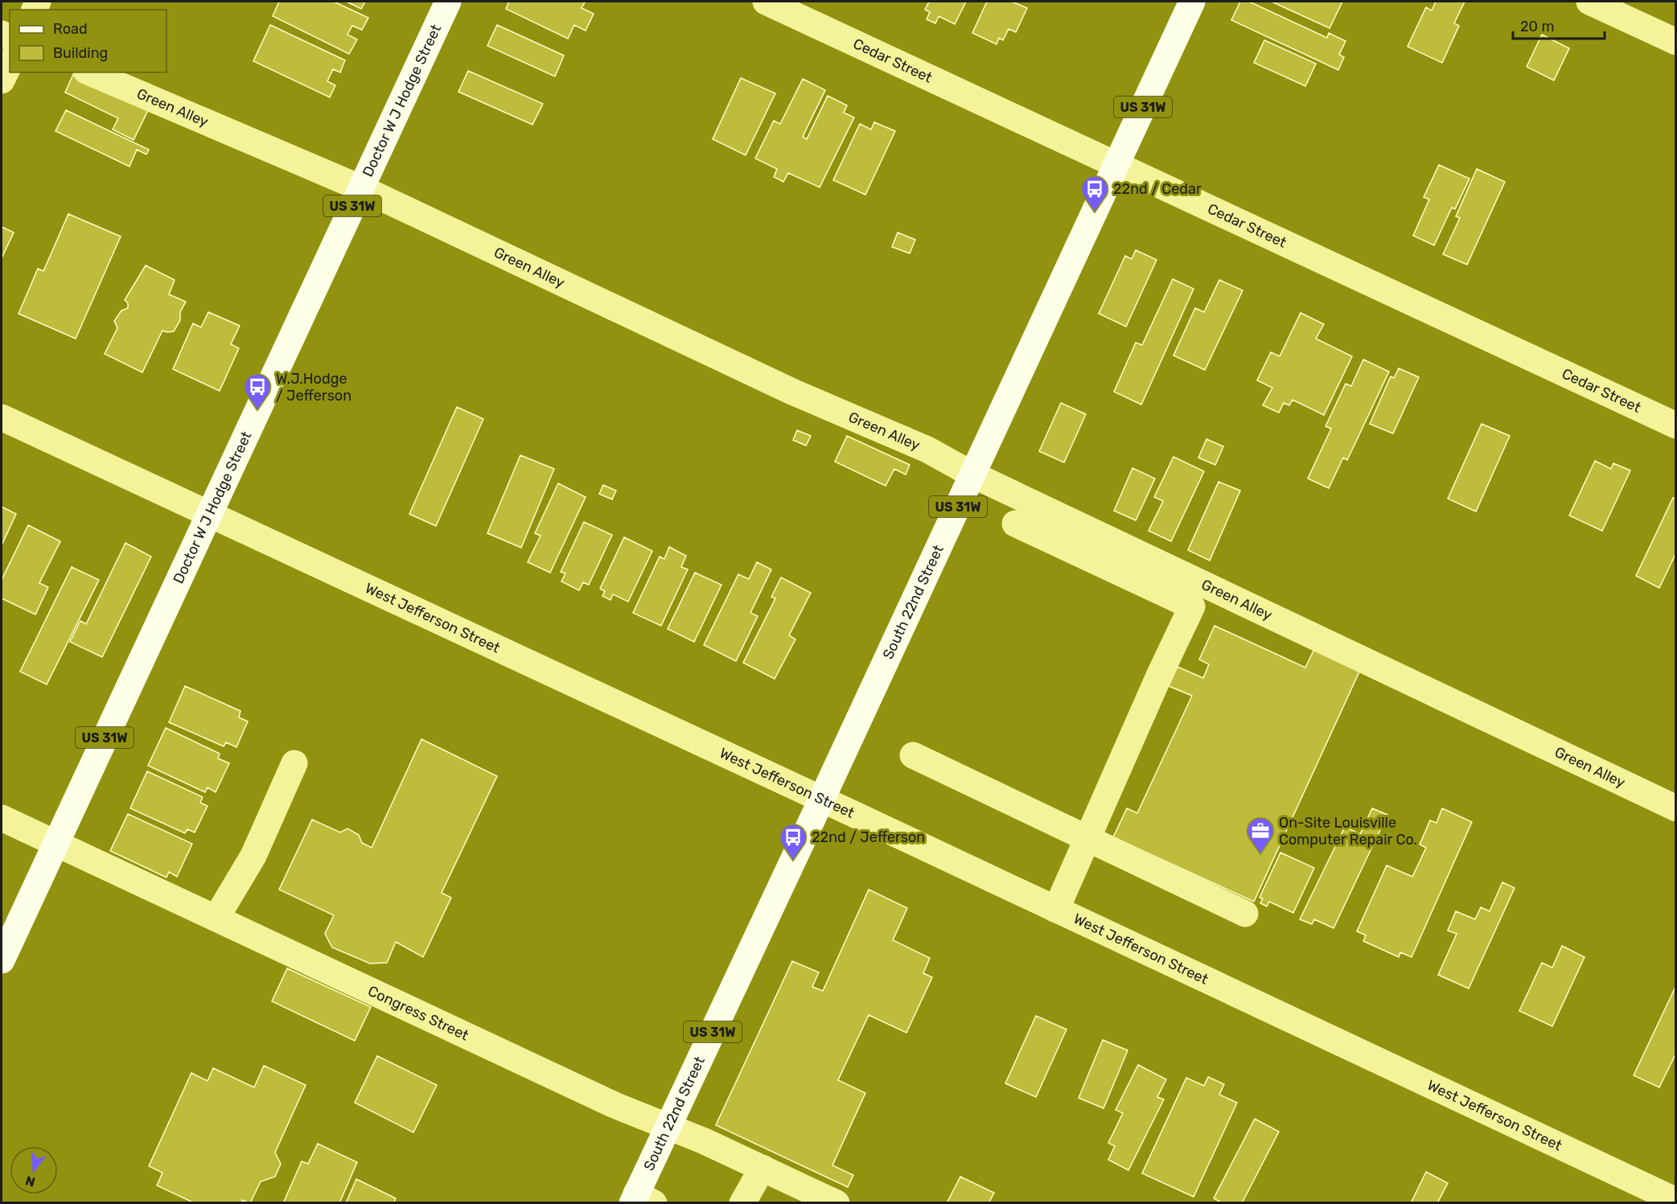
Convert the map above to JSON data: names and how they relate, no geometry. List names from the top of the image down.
{
  "streets": {
    "main road": ["Doctor W J Hodge Street", "US 31W", "South 22nd Street"],
    "street": [
      "Cedar Street",
      "Green Alley",
      "West Jefferson Street",
      "Congress Street"
    ]
  },
  "crossings": [
    ["Cedar Street", "South 22nd Street"],
    ["Doctor W J Hodge Street", "Green Alley"],
    ["Doctor W J Hodge Street", "West Jefferson Street"],
    ["Doctor W J Hodge Street", "Congress Street"],
    ["Green Alley", "South 22nd Street"],
    ["South 22nd Street", "West Jefferson Street"],
    ["South 22nd Street", "Congress Street"]
  ],
  "places": {
    "bus stop": ["22nd / Cedar", "W.J.Hodge / Jefferson", "22nd / Jefferson"],
    "office": ["On-Site Louisville Computer Repair Co."]
  },
  "legend": ["Road", "Building"],
  "scale_bar": "20 m",
  "north": "bottom"
}
